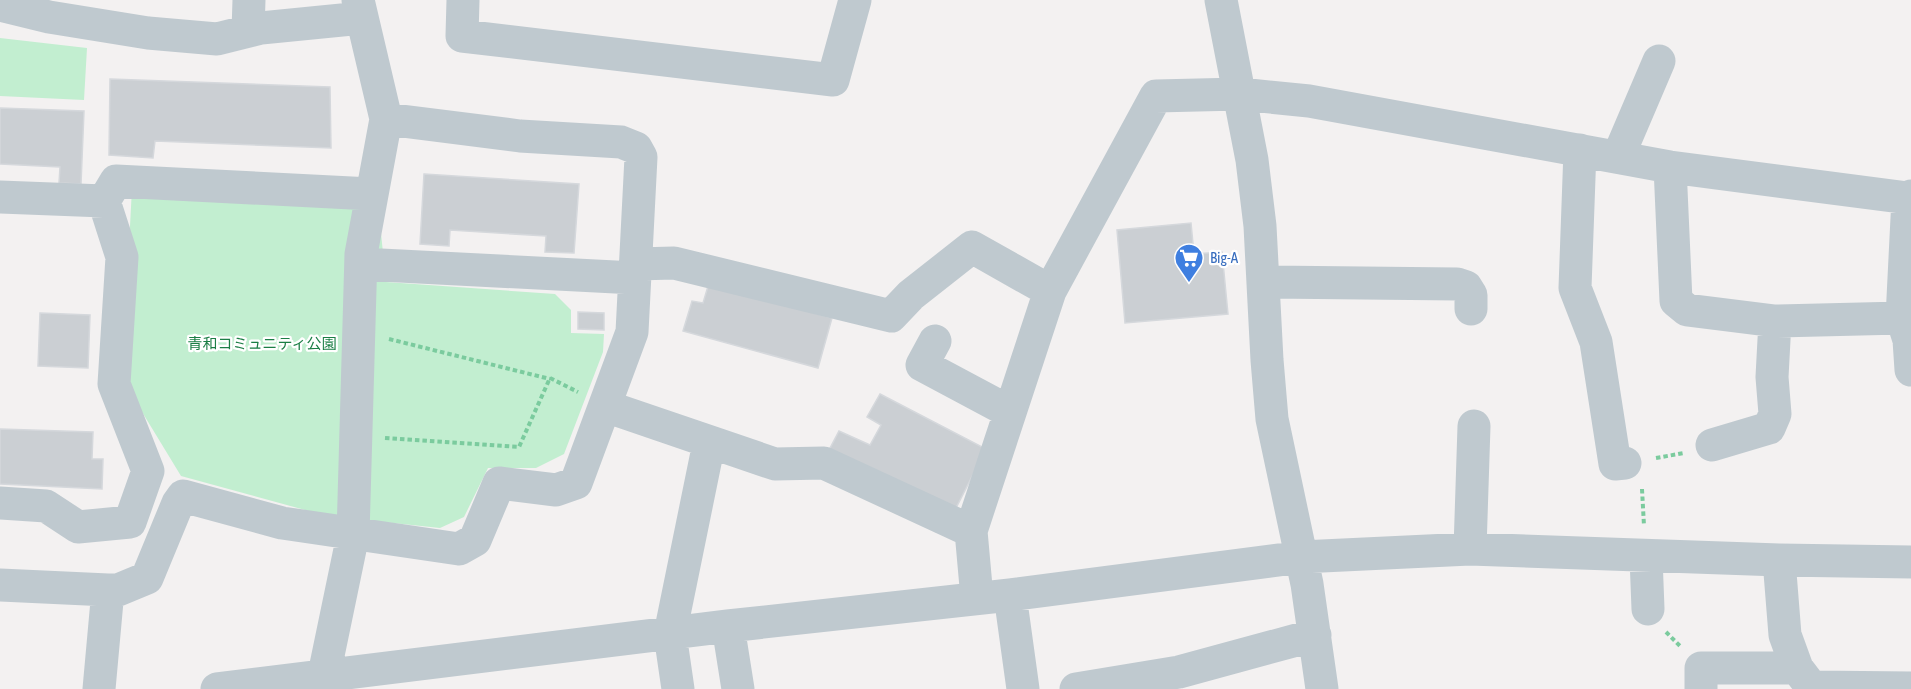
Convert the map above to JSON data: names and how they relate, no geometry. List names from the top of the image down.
{
  "parks": ["青和コミュニティ公園"],
  "places": {
    "supermarket": ["Big-A"]
  }
}
